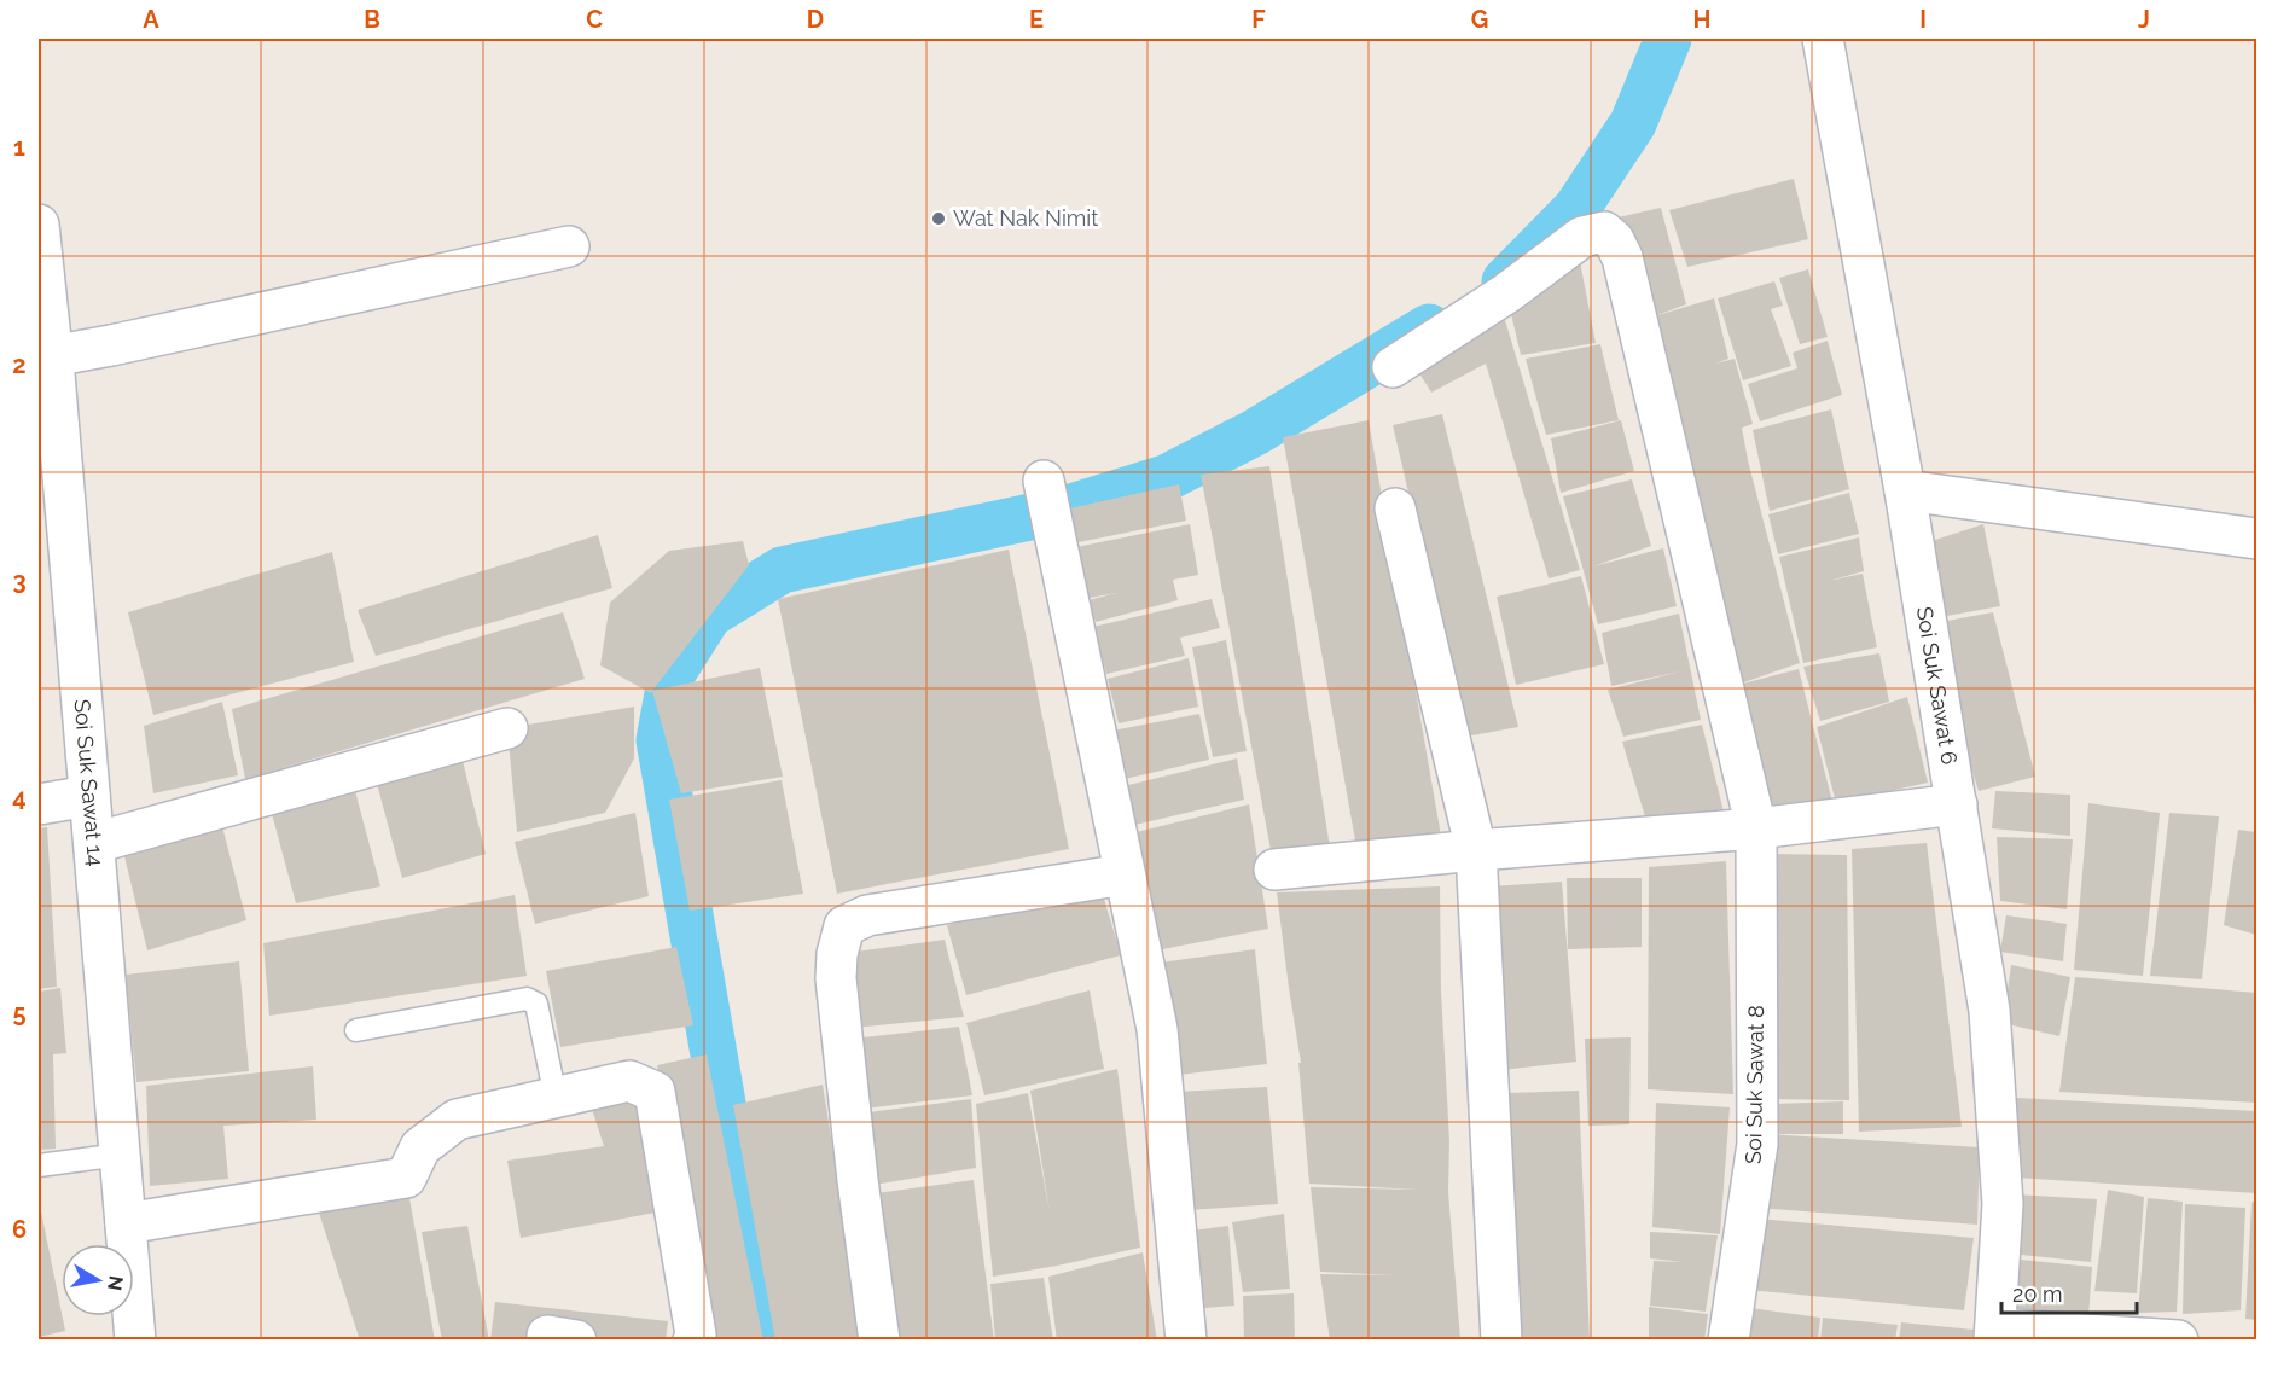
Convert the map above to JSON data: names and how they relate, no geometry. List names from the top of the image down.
{
  "streets": {
    "street": ["Soi Suk Sawat 6", "Soi Suk Sawat 14", "Soi Suk Sawat 8"]
  },
  "places": ["Wat Nak Nimit"],
  "scale_bar": "20 m",
  "north": "right",
  "grid": {
    "columns": [
      "A",
      "B",
      "C",
      "D",
      "E",
      "F",
      "G",
      "H",
      "I",
      "J"
    ],
    "rows": [
      "1",
      "2",
      "3",
      "4",
      "5",
      "6"
    ]
  }
}
